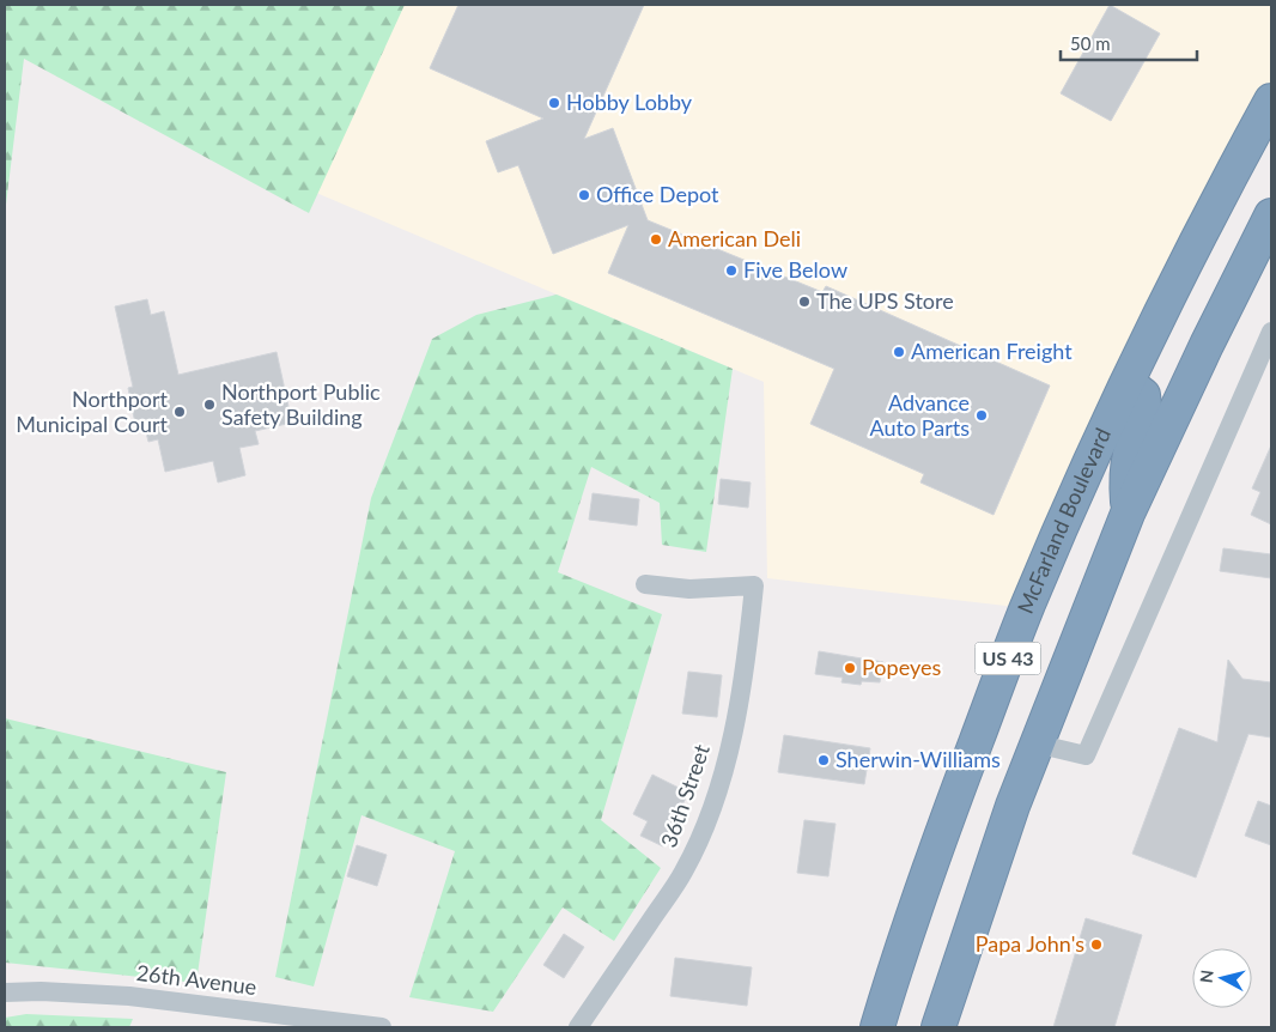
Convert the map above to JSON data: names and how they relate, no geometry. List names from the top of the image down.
{
  "streets": {
    "highway": ["McFarland Boulevard", "US 43"],
    "street": ["36th Street", "26th Avenue"]
  },
  "places": [
    "Hobby Lobby",
    "Office Depot",
    "American Deli",
    "Five Below",
    "The UPS Store",
    "American Freight",
    "Northport Public Safety Building",
    "Northport Municipal Court",
    "Advance Auto Parts",
    "Popeyes",
    "Sherwin-Williams",
    "Papa John's"
  ],
  "scale_bar": "50 m",
  "north": "left"
}
